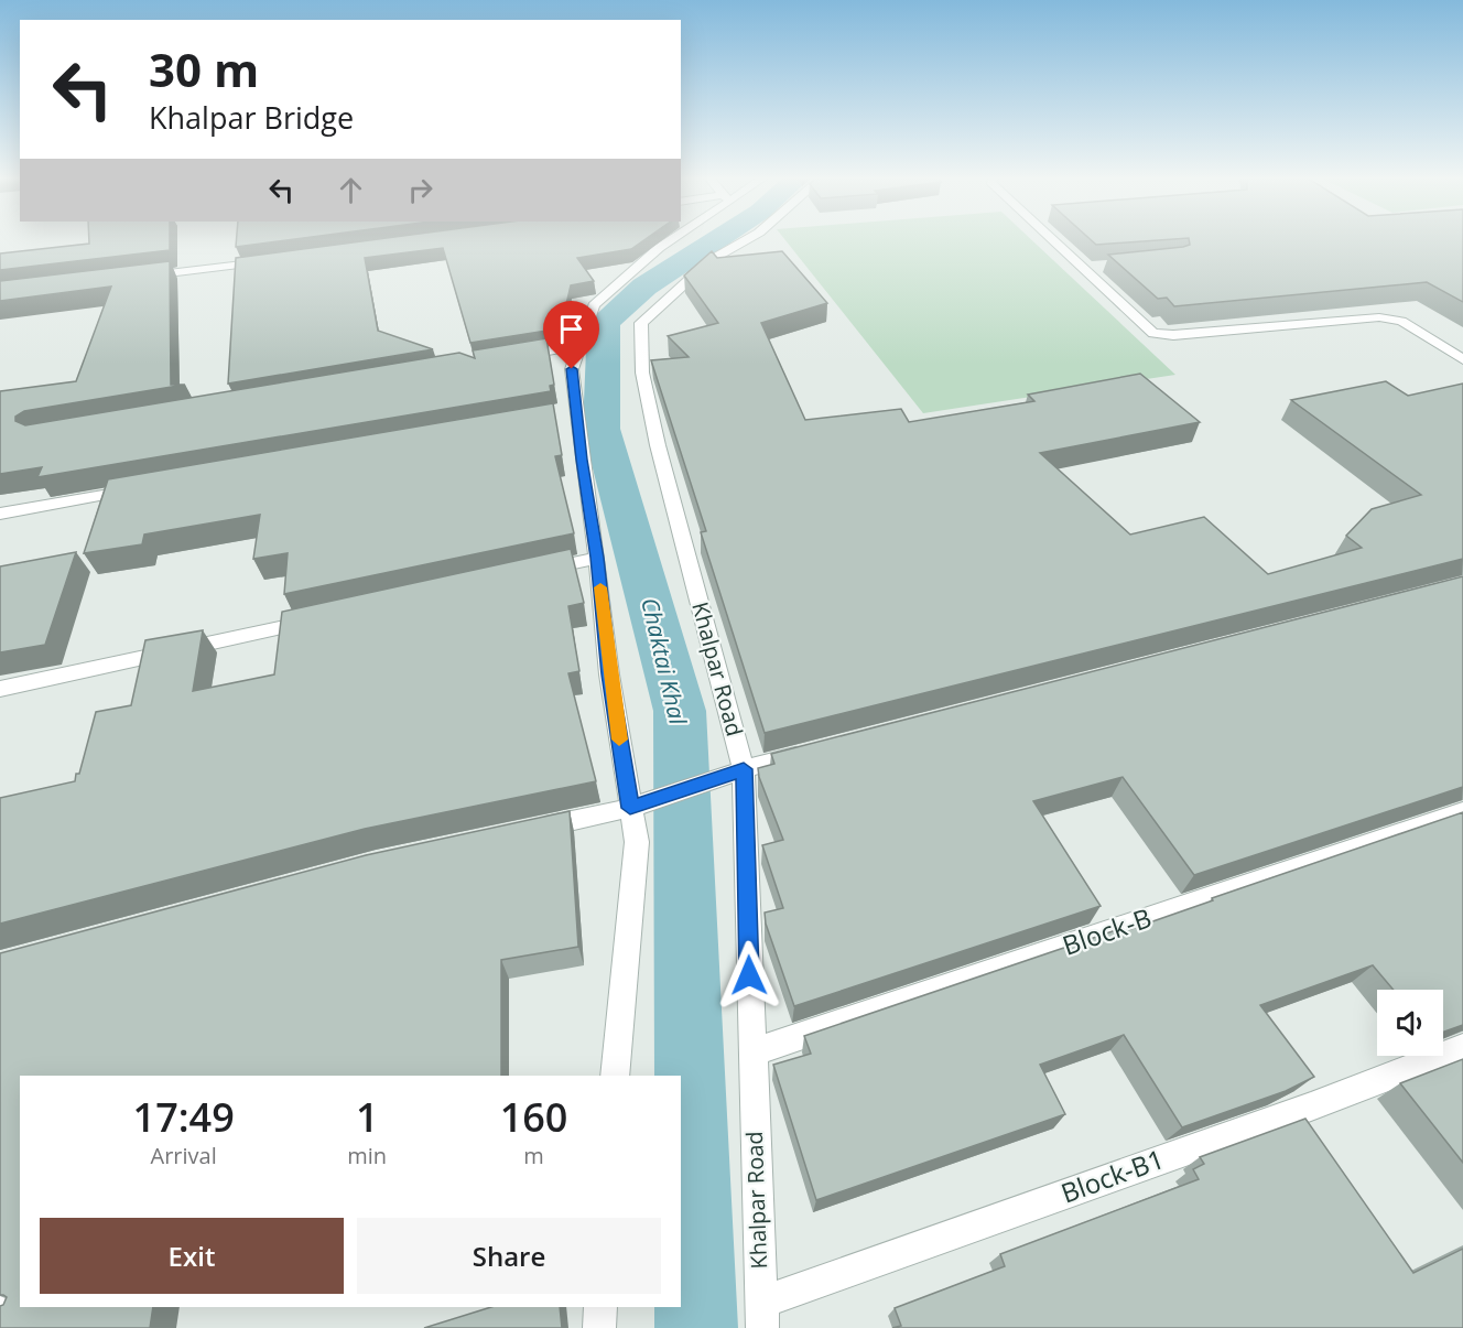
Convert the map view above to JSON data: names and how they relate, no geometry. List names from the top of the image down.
{
  "streets": {
    "street": ["Khalpar Road", "Block-B", "Block-B1"]
  },
  "crossings": [
    ["Khalpar Road", "Block-B"],
    ["Khalpar Road", "Block-B1"]
  ],
  "water": ["Chaktai Khal"],
  "page": {
    "turn": ["30 m", "Khalpar Bridge"],
    "eta": [
      "17:49",
      "Arrival",
      "1",
      "min",
      "160",
      "m"
    ],
    "buttons": ["Exit", "Share"]
  }
}
